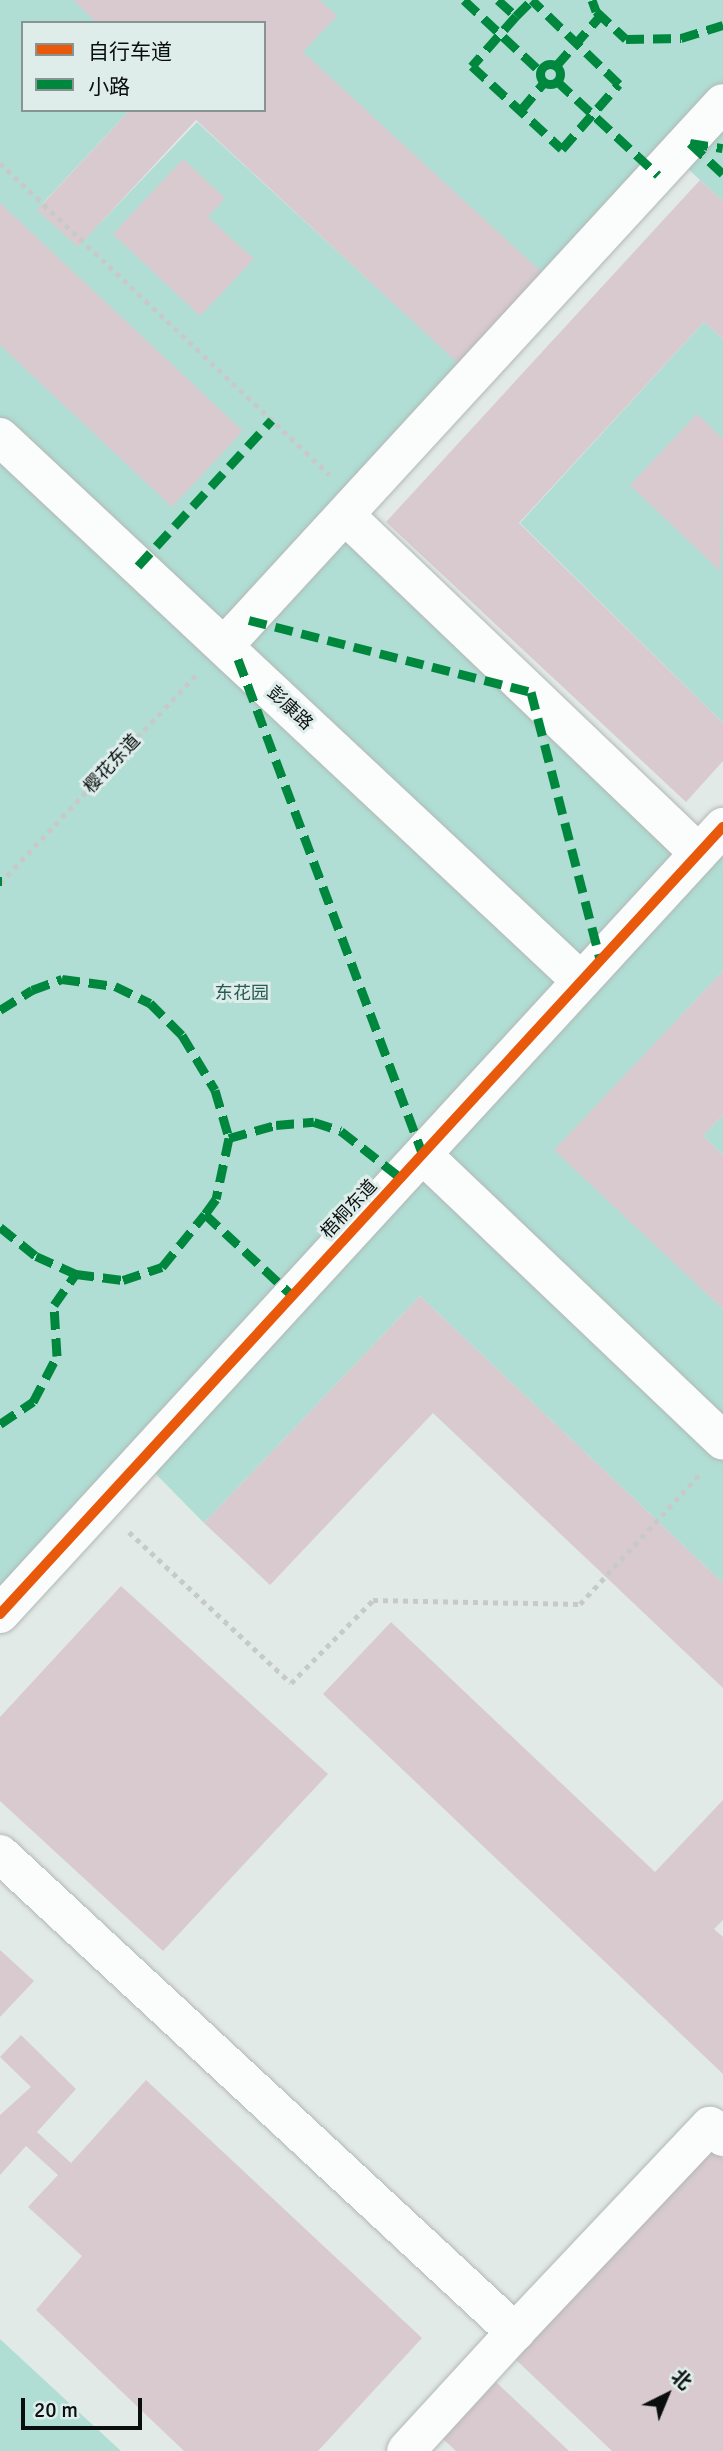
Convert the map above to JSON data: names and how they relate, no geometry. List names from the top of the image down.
{
  "streets": {
    "street": ["彭康路", "梧桐东道"],
    "path": ["樱花东道"]
  },
  "crossings": [
    ["彭康路", "樱花东道"],
    ["彭康路", "梧桐东道"]
  ],
  "parks": ["东花园"],
  "legend": ["自行车道", "小路"],
  "scale_bar": "20 m",
  "north": "top right"
}
